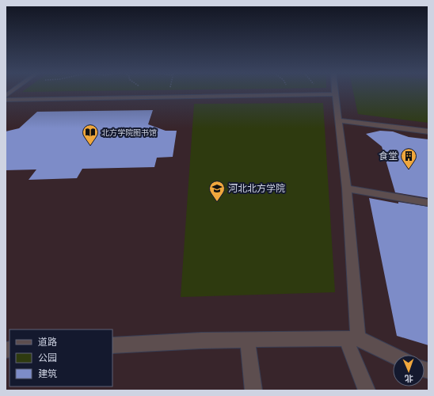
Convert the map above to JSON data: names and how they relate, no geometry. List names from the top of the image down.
{
  "places": {
    "library": ["北方学院图书馆"],
    "building": ["食堂"],
    "school or university": ["河北北方学院"]
  },
  "legend": ["道路", "公园", "建筑"],
  "north": "bottom"
}
